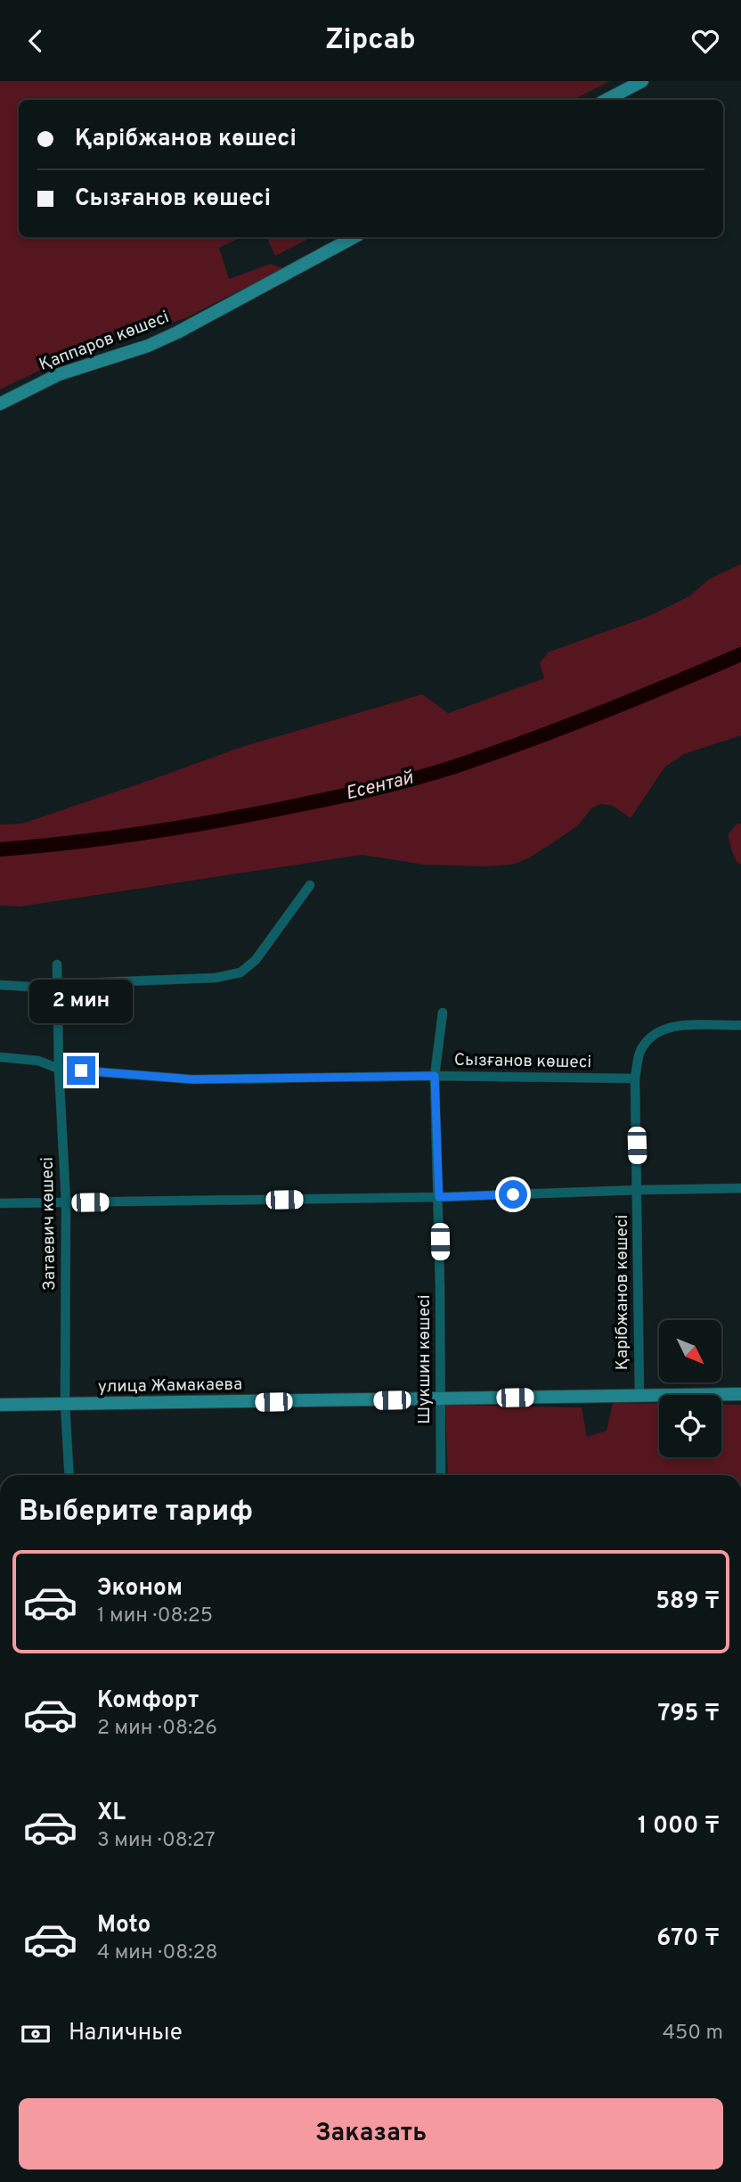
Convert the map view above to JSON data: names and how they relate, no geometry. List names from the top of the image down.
{
  "streets": {
    "street": [
      "Қаппаров көшесі",
      "Сызғанов көшесі",
      "Затаевич көшесі",
      "Қарібжанов көшесі",
      "Шукшин көшесі",
      "улица Жамакаева"
    ]
  },
  "crossings": [
    ["Сызғанов көшесі", "Затаевич көшесі"],
    ["Сызғанов көшесі", "Қарібжанов көшесі"],
    ["Сызғанов көшесі", "Шукшин көшесі"],
    ["Затаевич көшесі", "Қарібжанов көшесі"],
    ["Затаевич көшесі", "улица Жамакаева"],
    ["Қарібжанов көшесі", "Шукшин көшесі"],
    ["Қарібжанов көшесі", "улица Жамакаева"],
    ["Шукшин көшесі", "улица Жамакаева"]
  ],
  "water": ["Есентай"],
  "north": "bottom right",
  "page": {
    "header": "Zipcab",
    "banner": ["Қарібжанов көшесі", "Сызғанов көшесі"],
    "bubble": "2 мин",
    "heading": "Выберите тариф",
    "list": [
      {
        "name": "Эконом",
        "note": "1 мин · 08:25",
        "value": "589 ₸"
      },
      {
        "name": "Комфорт",
        "note": "2 мин · 08:26",
        "value": "795 ₸"
      },
      {
        "name": "XL",
        "note": "3 мин · 08:27",
        "value": "1 000 ₸"
      },
      {
        "name": "Moto",
        "note": "4 мин · 08:28",
        "value": "670 ₸"
      }
    ],
    "pay": ["Наличные", "450 m"],
    "buttons": "Заказать"
  }
}
